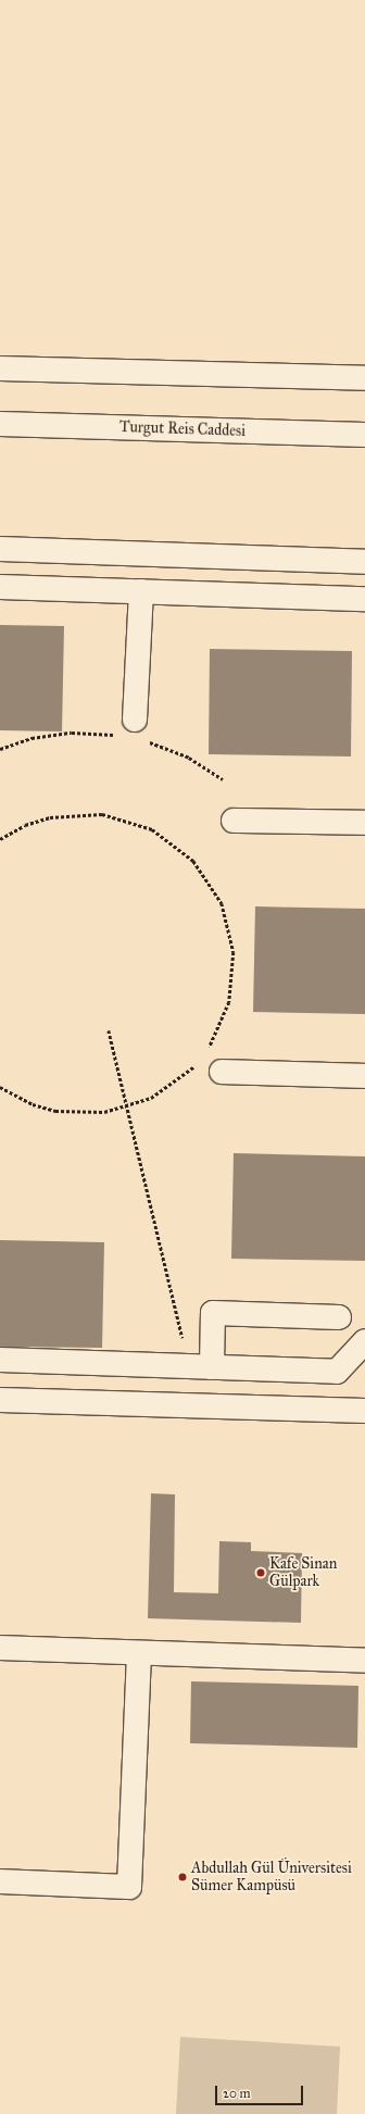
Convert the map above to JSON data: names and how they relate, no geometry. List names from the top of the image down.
{
  "streets": {
    "street": ["Turgut Reis Caddesi"]
  },
  "places": ["Kafe Sinan Gülpark", "Abdullah Gül Üniversitesi Sümer Kampüsü"],
  "scale_bar": "20 m"
}
